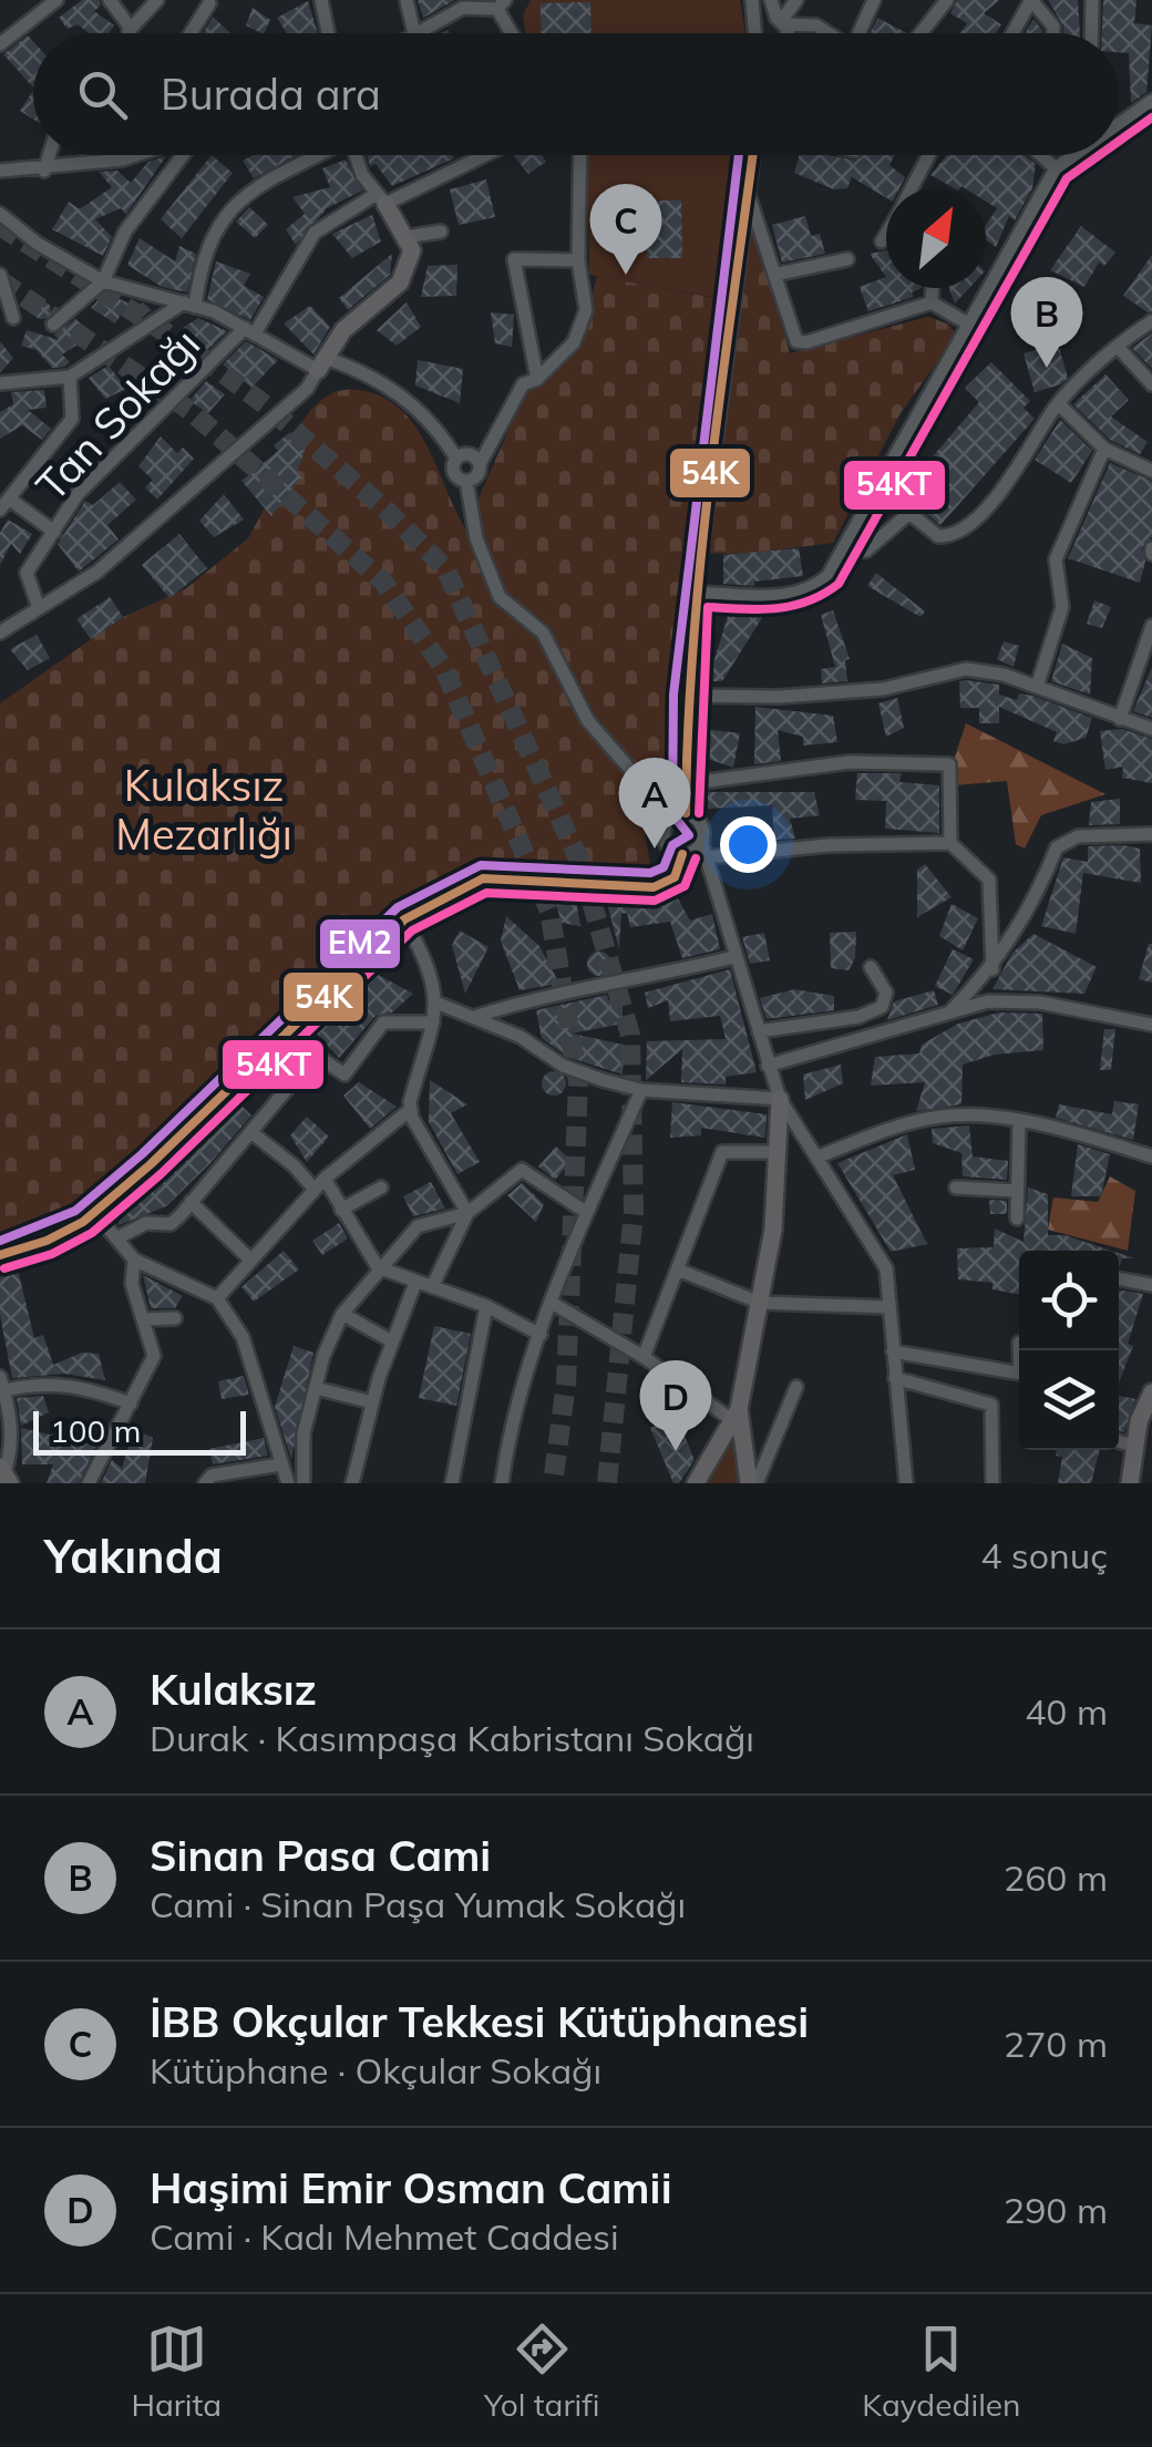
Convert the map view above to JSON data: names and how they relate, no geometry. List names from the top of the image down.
{
  "streets": {
    "street": ["Tan Sokağı"]
  },
  "parks": ["Kulaksız Mezarlığı"],
  "lines": ["transit line 54KT", "transit line 54K", "transit line EM2"],
  "scale_bar": "100 m",
  "north": "top right",
  "page": {
    "search": "Burada ara",
    "pins": [
      "C",
      "B",
      "A",
      "D"
    ],
    "scale": "100 m",
    "heading": ["Yakında", "4 sonuç"],
    "list": [
      {
        "mark": "A",
        "name": "Kulaksız",
        "note": "Durak · Kasımpaşa Kabristanı Sokağı",
        "value": "40 m"
      },
      {
        "mark": "B",
        "name": "Sinan Pasa Cami",
        "note": "Cami · Sinan Paşa Yumak Sokağı",
        "value": "260 m"
      },
      {
        "mark": "C",
        "name": "İBB Okçular Tekkesi Kütüphanesi",
        "note": "Kütüphane · Okçular Sokağı",
        "value": "270 m"
      },
      {
        "mark": "D",
        "name": "Haşimi Emir Osman Camii",
        "note": "Cami · Kadı Mehmet Caddesi",
        "value": "290 m"
      }
    ],
    "nav": ["Harita", "Yol tarifi", "Kaydedilen"]
  }
}
